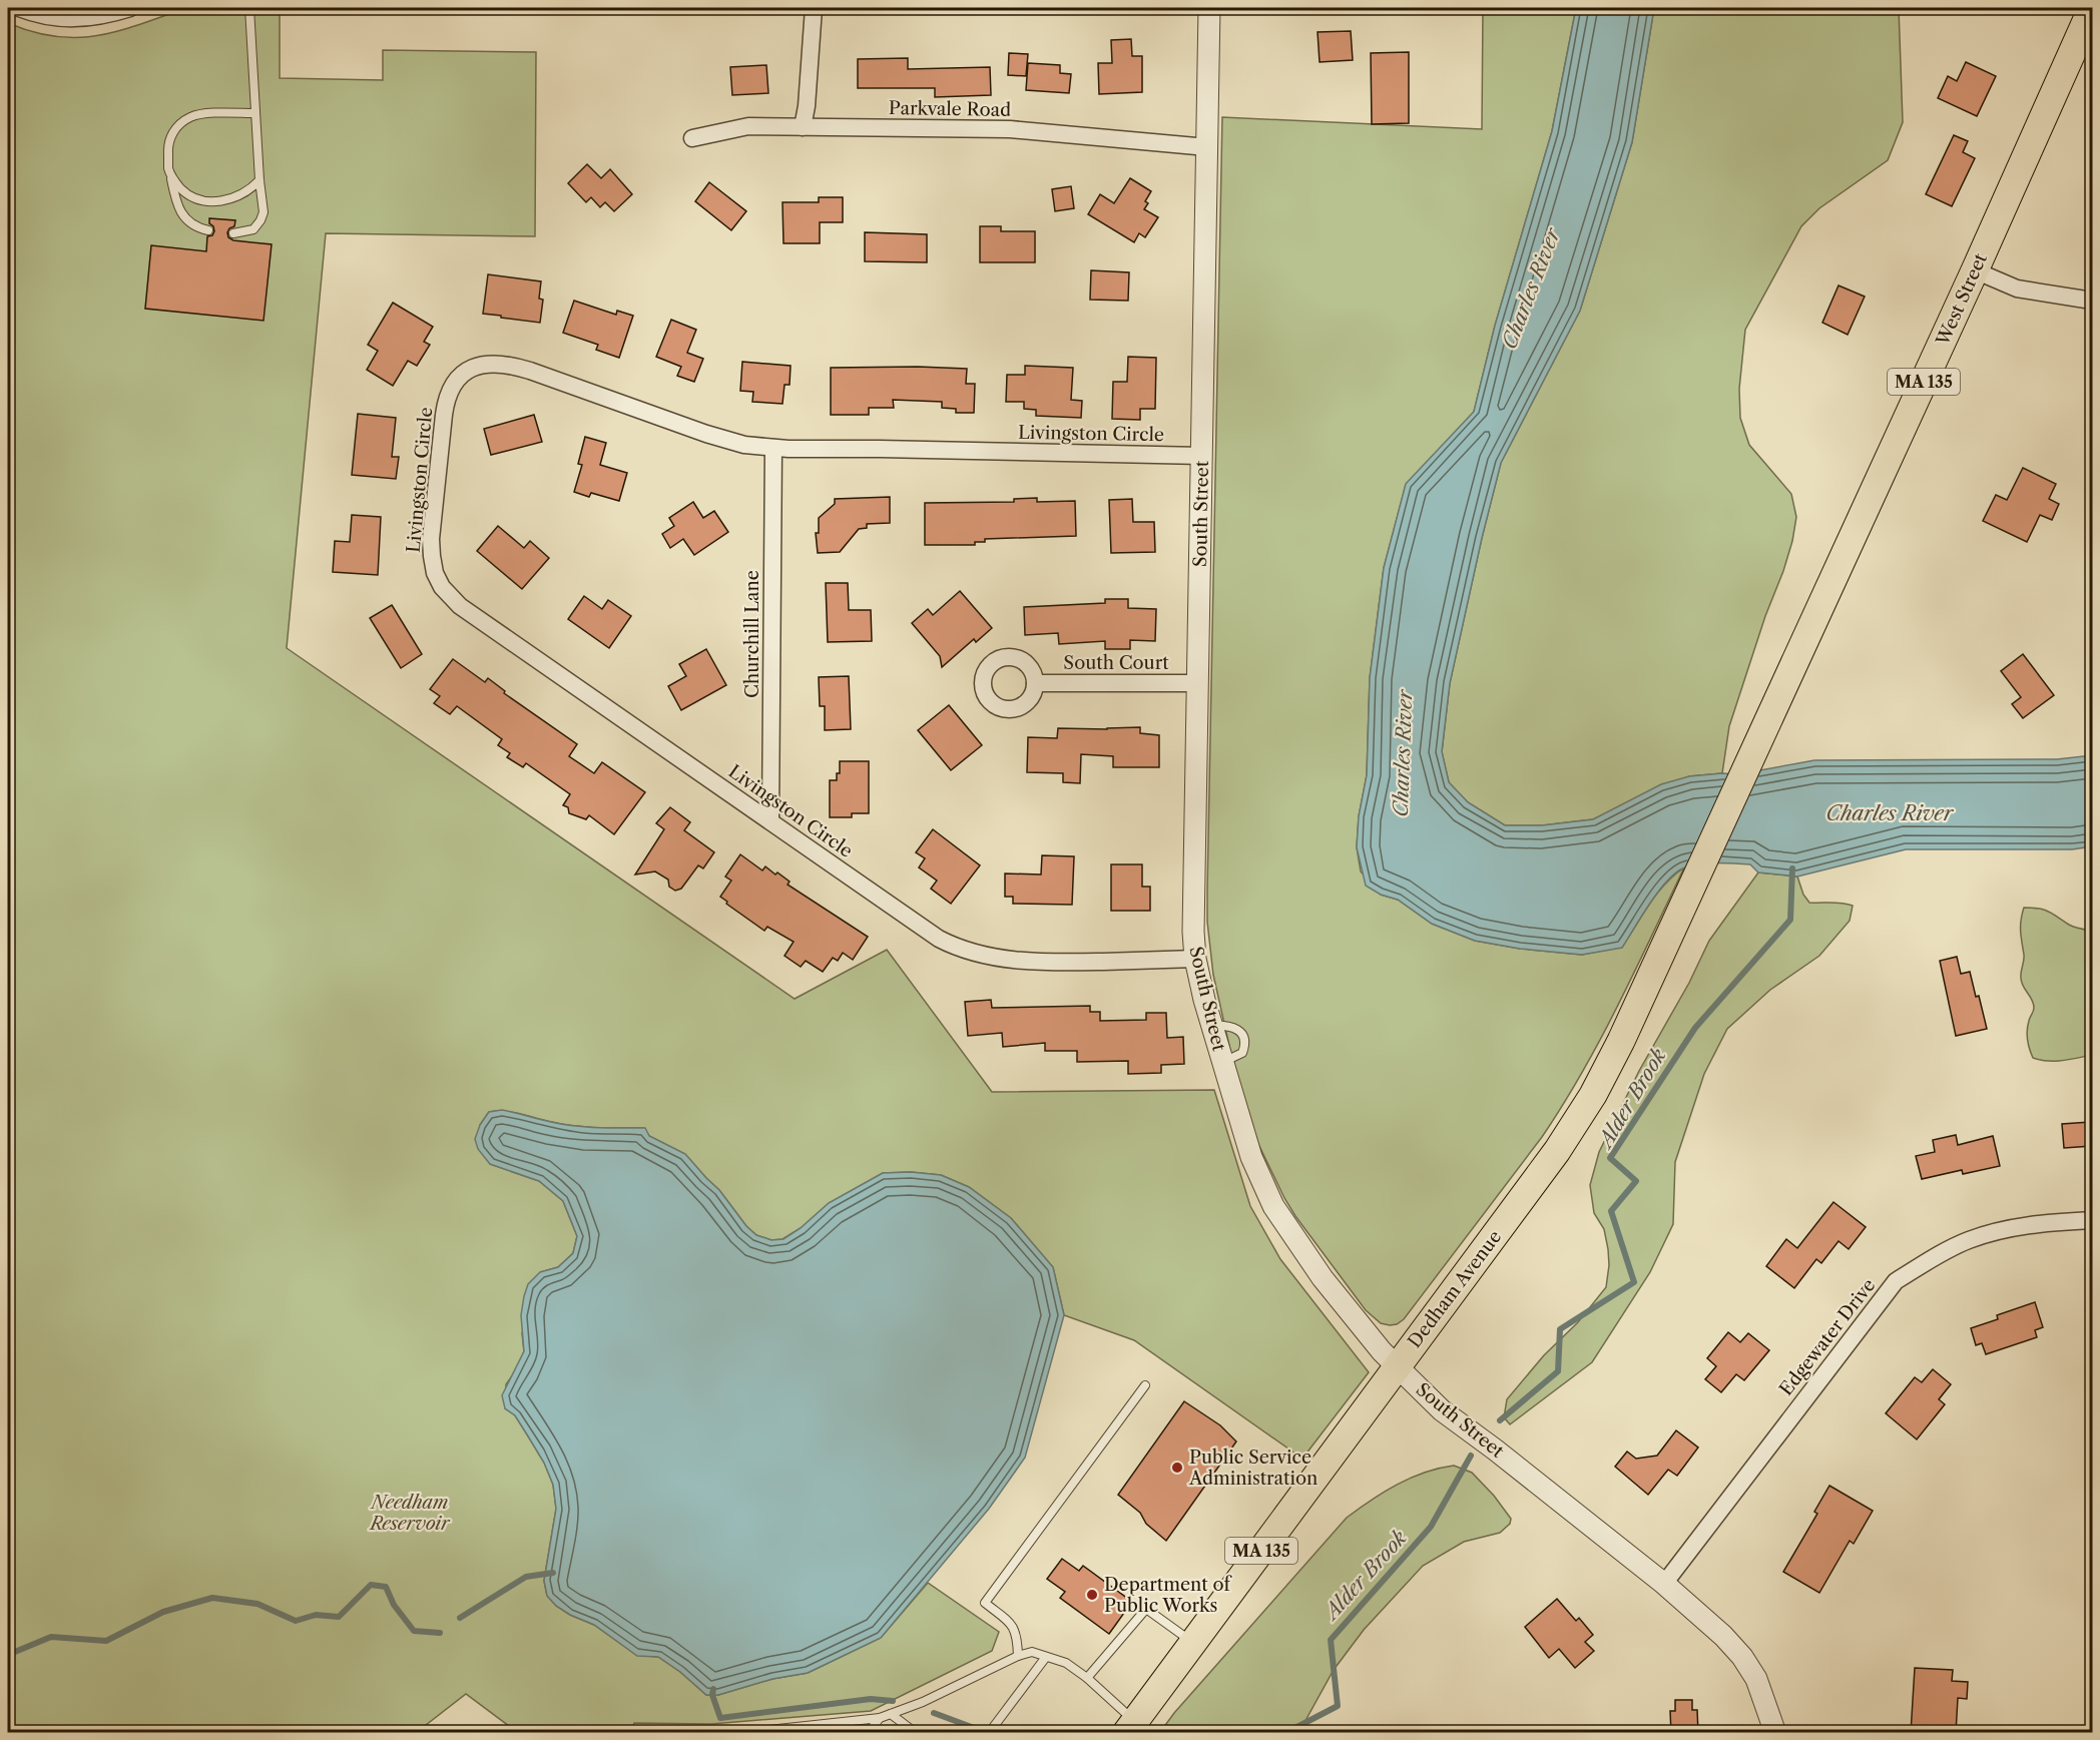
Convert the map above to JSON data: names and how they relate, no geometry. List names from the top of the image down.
{
  "streets": {
    "main road": ["West Street", "MA 135", "Dedham Avenue"],
    "street": [
      "Parkvale Road",
      "Livingston Circle",
      "South Street",
      "Churchill Lane",
      "South Court",
      "Edgewater Drive"
    ]
  },
  "crossings": [
    ["Parkvale Road", "South Street"],
    ["West Street", "Dedham Avenue"],
    ["Livingston Circle", "South Street"],
    ["Livingston Circle", "Churchill Lane"],
    ["South Street", "South Court"],
    ["South Street", "Dedham Avenue"],
    ["South Street", "Edgewater Drive"]
  ],
  "water": ["Charles River", "Alder Brook"],
  "parks": ["Needham Reservoir"],
  "places": ["Public Service Administration", "Department of Public Works"]
}
